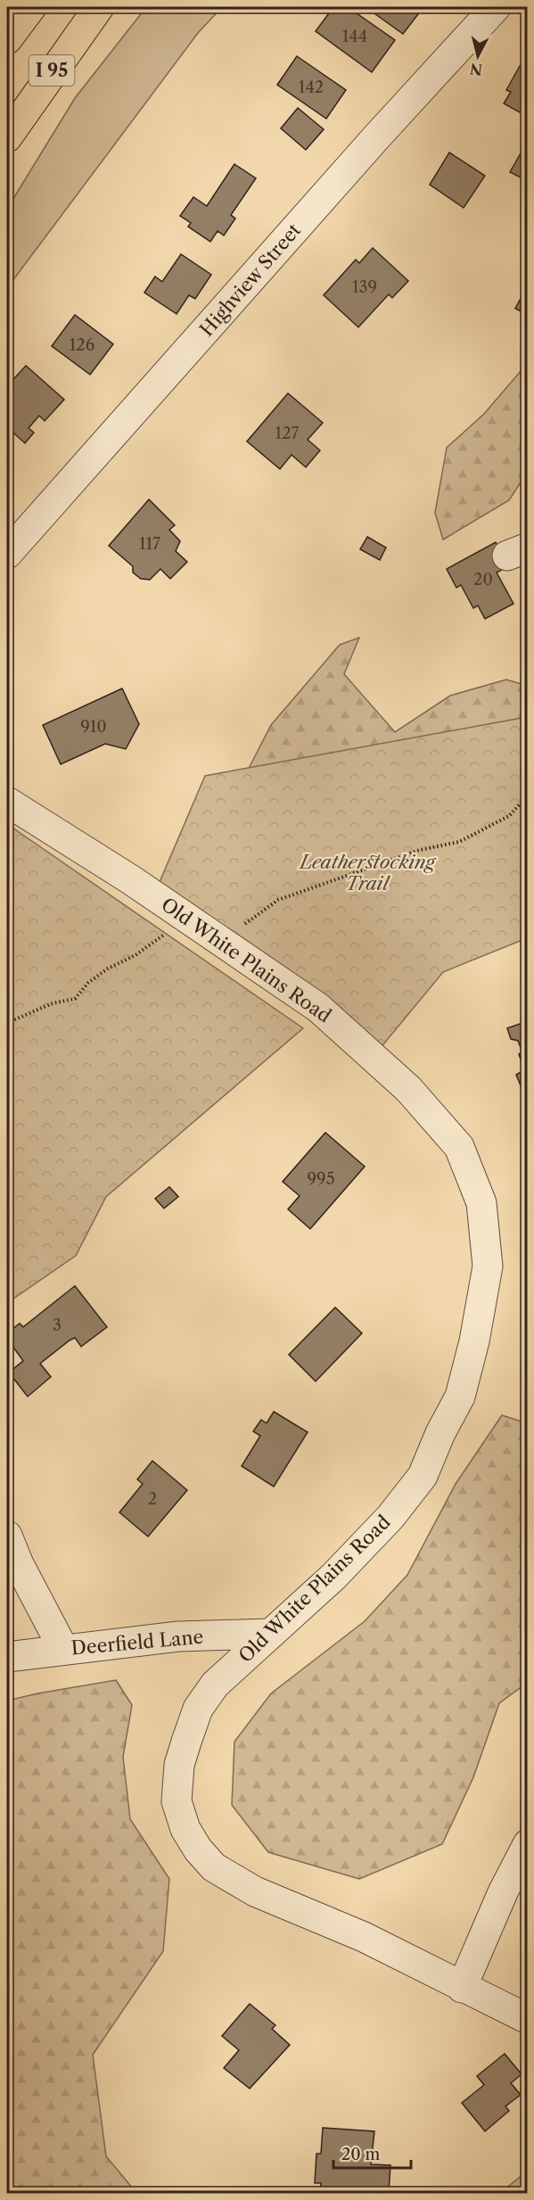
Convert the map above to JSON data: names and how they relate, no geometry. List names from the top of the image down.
{
  "streets": {
    "highway": ["I 95"],
    "street": ["Highview Street", "Old White Plains Road", "Deerfield Lane"]
  },
  "crossings": [
    ["Old White Plains Road", "Deerfield Lane"]
  ],
  "parks": ["Leatherstocking Trail"],
  "house_numbers": [
    "144",
    "142",
    "139",
    "126",
    "127",
    "117",
    "20",
    "910",
    "995",
    "3",
    "2"
  ],
  "scale_bar": "20 m",
  "north": "bottom"
}
